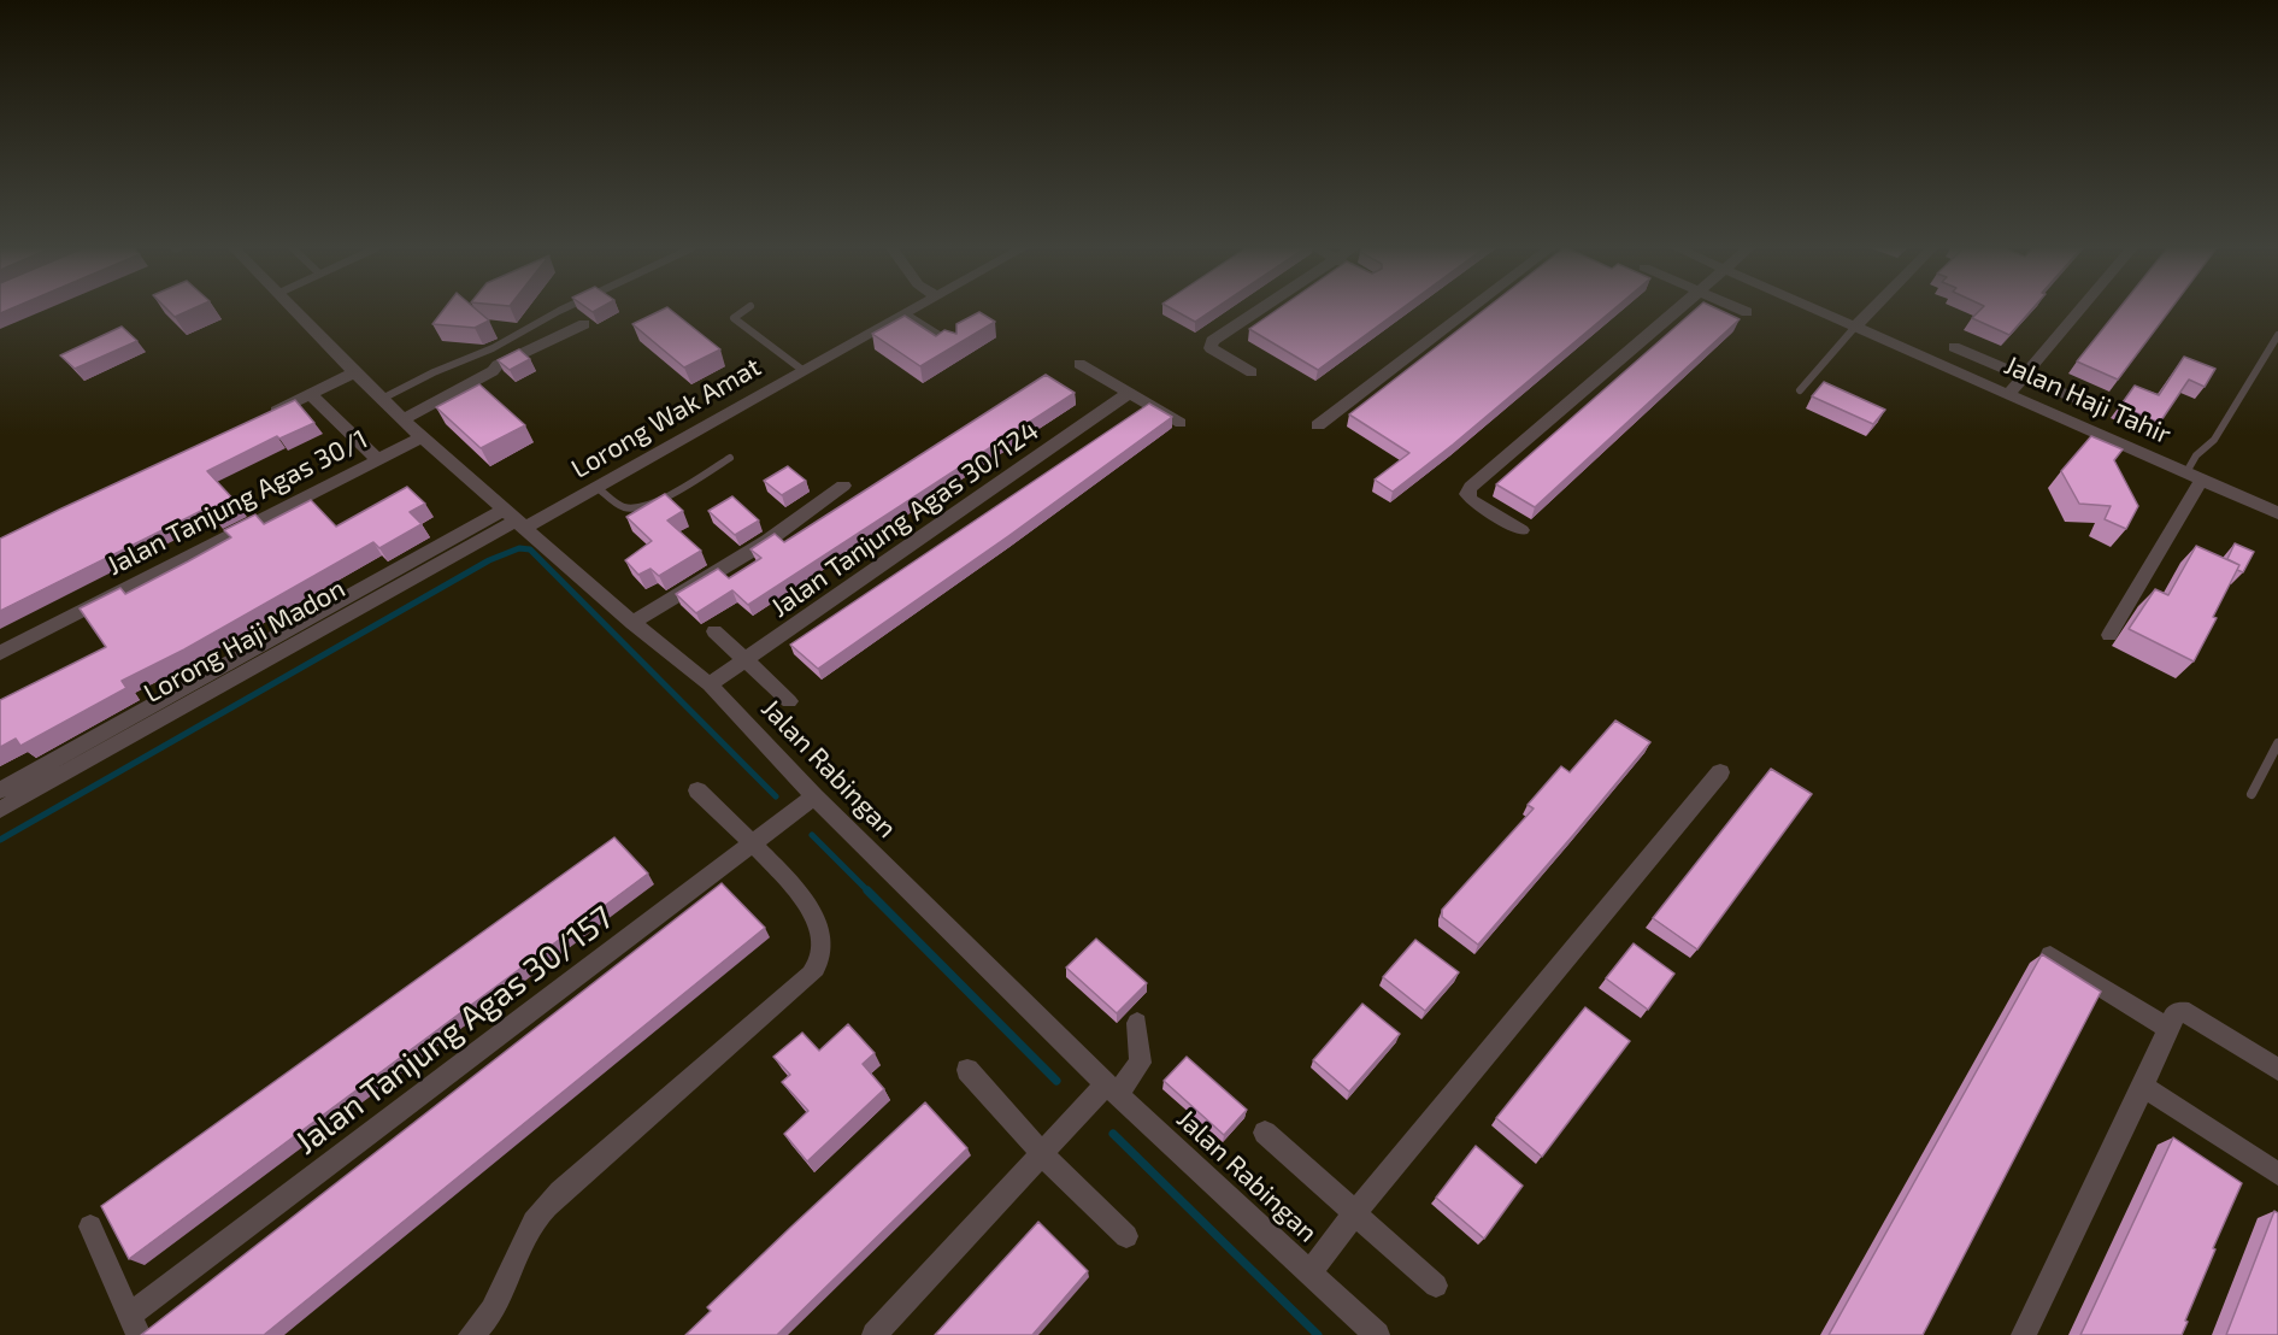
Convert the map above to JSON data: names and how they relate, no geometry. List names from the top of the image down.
{
  "streets": {
    "street": [
      "Jalan Haji Tahir",
      "Lorong Wak Amat",
      "Jalan Tanjung Agas 30/1",
      "Jalan Tanjung Agas 30/124",
      "Lorong Haji Madon",
      "Jalan Rabingan",
      "Jalan Tanjung Agas 30/157"
    ]
  },
  "crossings": [
    ["Lorong Wak Amat", "Lorong Haji Madon"],
    ["Lorong Wak Amat", "Jalan Rabingan"],
    ["Jalan Tanjung Agas 30/1", "Jalan Rabingan"],
    ["Jalan Tanjung Agas 30/124", "Jalan Rabingan"],
    ["Lorong Haji Madon", "Jalan Rabingan"],
    ["Jalan Rabingan", "Jalan Tanjung Agas 30/157"]
  ]
}
